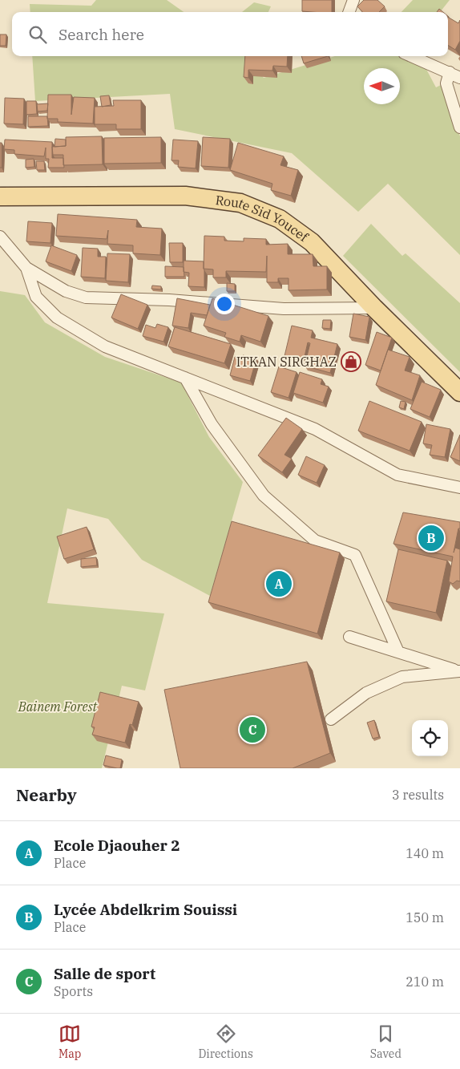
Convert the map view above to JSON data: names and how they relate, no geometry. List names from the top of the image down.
{
  "streets": {
    "main road": ["Route Sid Youcef"]
  },
  "parks": ["Bainem Forest"],
  "places": {
    "shop": ["ITKAN SIRGHAZ"]
  },
  "north": "left",
  "page": {
    "search": "Search here",
    "pins": ["B", "A", "C"],
    "heading": ["Nearby", "3 results"],
    "list": [
      {
        "mark": "A",
        "name": "Ecole Djaouher 2",
        "note": "Place",
        "value": "140 m"
      },
      {
        "mark": "B",
        "name": "Lycée Abdelkrim Souissi",
        "note": "Place",
        "value": "150 m"
      },
      {
        "mark": "C",
        "name": "Salle de sport",
        "note": "Sports",
        "value": "210 m"
      }
    ],
    "nav": ["Map", "Directions", "Saved"]
  }
}
